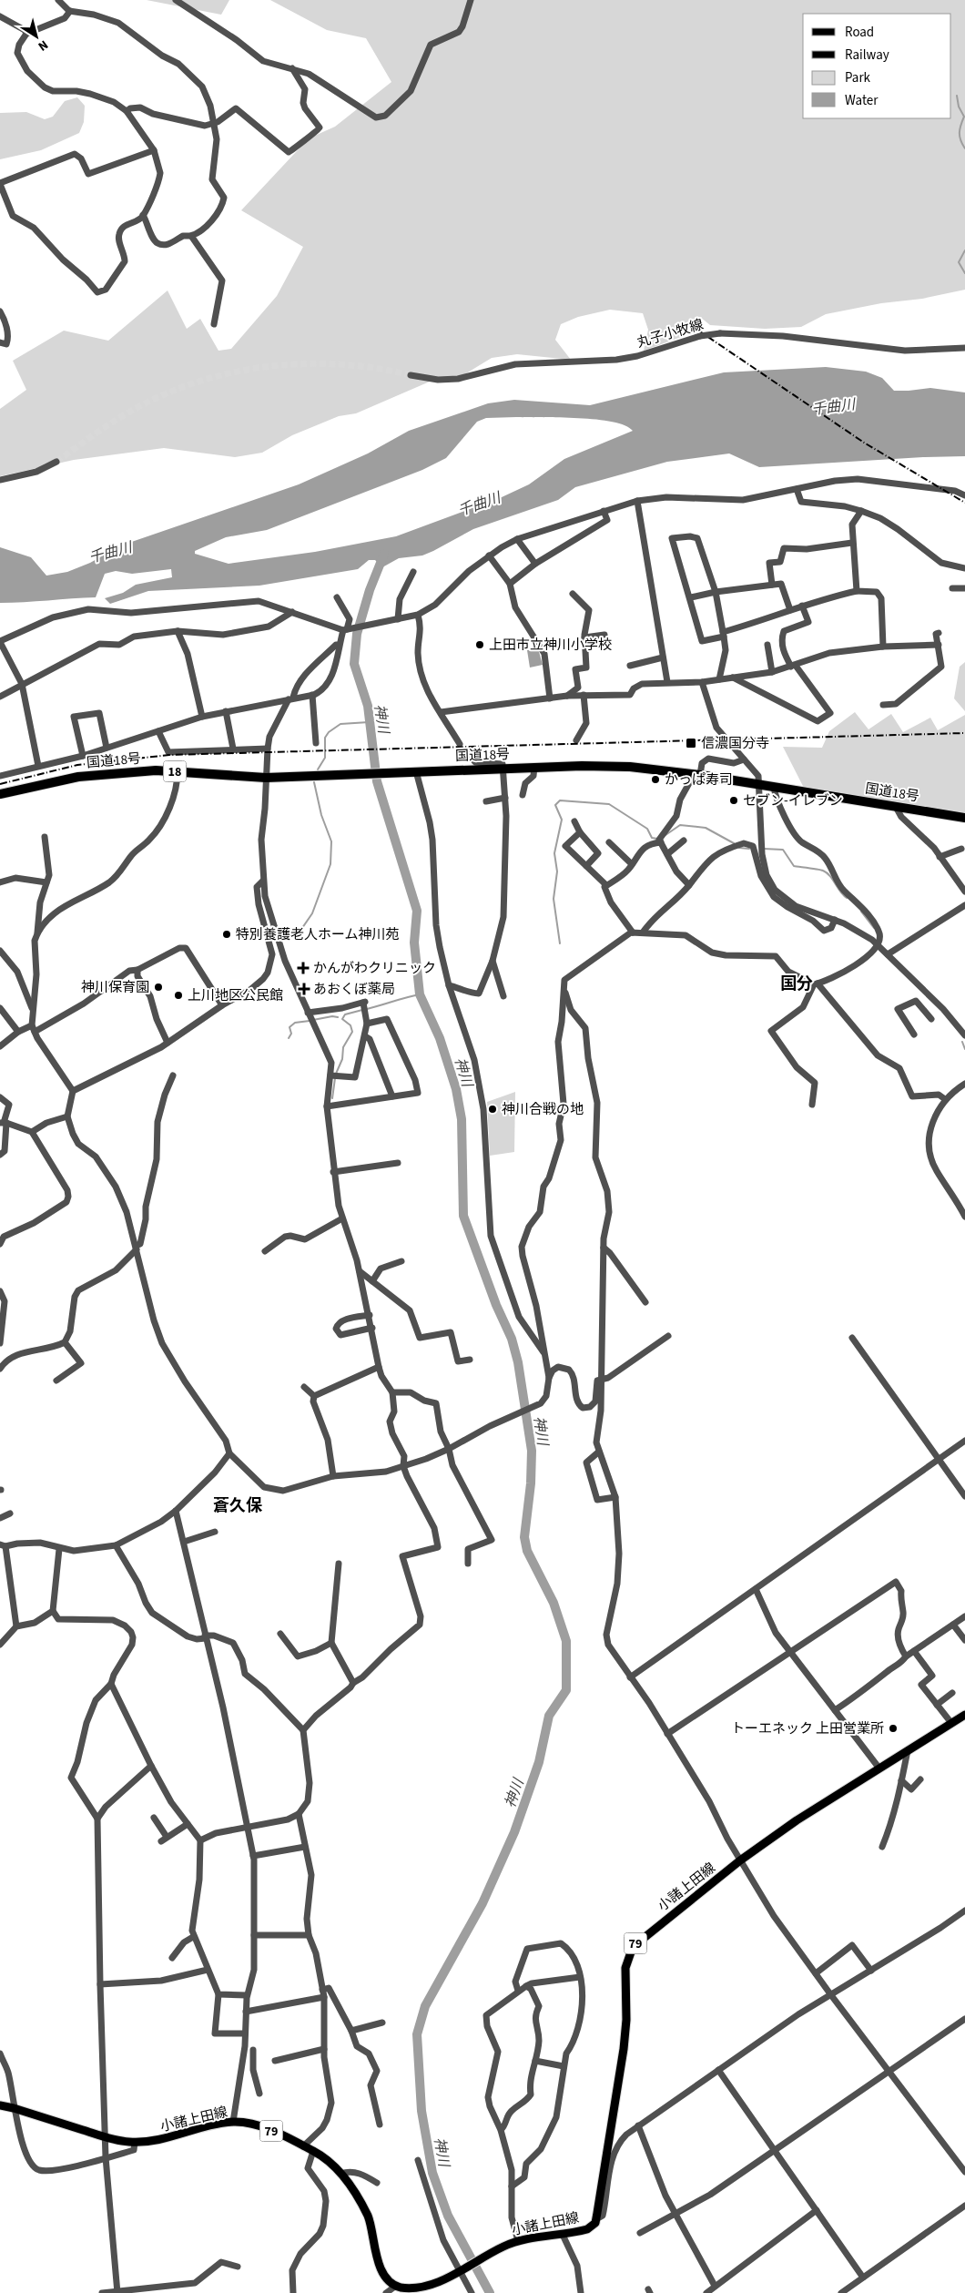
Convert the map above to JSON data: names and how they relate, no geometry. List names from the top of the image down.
{
  "streets": {
    "highway": ["国道18号", "18"],
    "main road": ["小諸上田線", "79"],
    "street": ["丸子小牧線"]
  },
  "districts": ["国分", "蒼久保"],
  "water": ["千曲川", "神川"],
  "places": {
    "other": [
      "上田市立神川小学校",
      "かっぱ寿司",
      "セブン-イレブン",
      "特別養護老人ホーム神川苑",
      "神川保育園",
      "上川地区公民館",
      "神川合戦の地",
      "トーエネック 上田営業所"
    ],
    "transit": ["信濃国分寺"],
    "health": ["かんがわクリニック", "あおくぼ薬局"]
  },
  "legend": [
    "Road",
    "Railway",
    "Park",
    "Water"
  ],
  "north": "bottom right"
}
